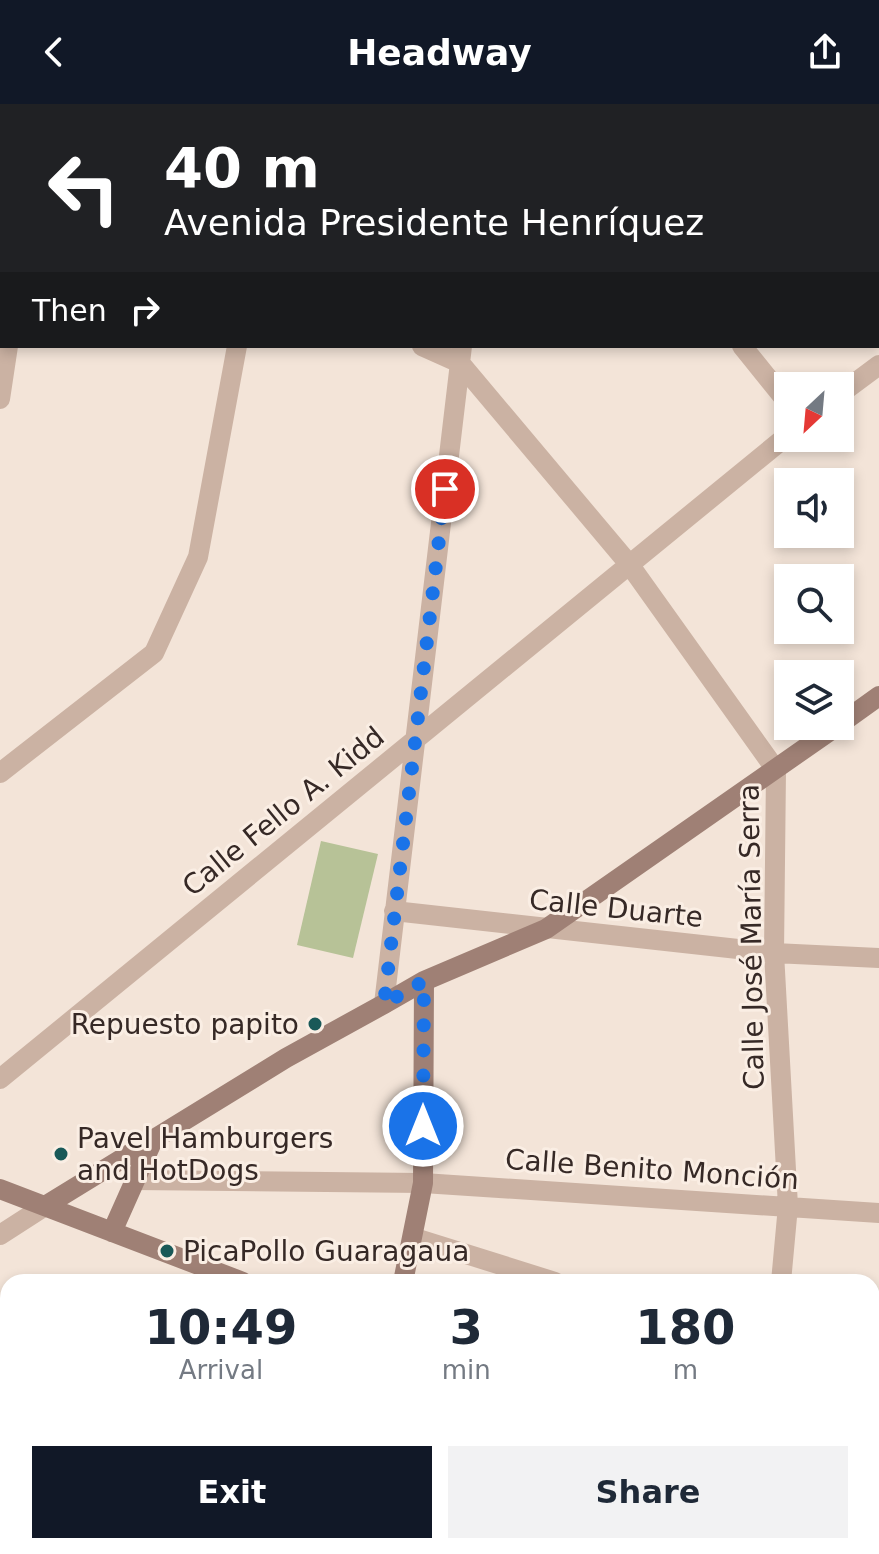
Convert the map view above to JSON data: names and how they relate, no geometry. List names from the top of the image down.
{
  "streets": {
    "street": [
      "Calle Fello A. Kidd",
      "Calle Duarte",
      "Calle José María Serra",
      "Calle Benito Monción"
    ]
  },
  "crossings": [
    ["Calle Fello A. Kidd", "Calle José María Serra"],
    ["Calle Duarte", "Calle José María Serra"],
    ["Calle José María Serra", "Calle Benito Monción"]
  ],
  "places": ["Repuesto papito", "Pavel Hamburgers and HotDogs", "PicaPollo Guaragaua"],
  "north": "bottom left",
  "page": {
    "header": "Headway",
    "turn": ["40 m", "Avenida Presidente Henríquez"],
    "then": "Then",
    "eta": [
      "10:49",
      "Arrival",
      "3",
      "min",
      "180",
      "m"
    ],
    "buttons": ["Exit", "Share"]
  }
}
